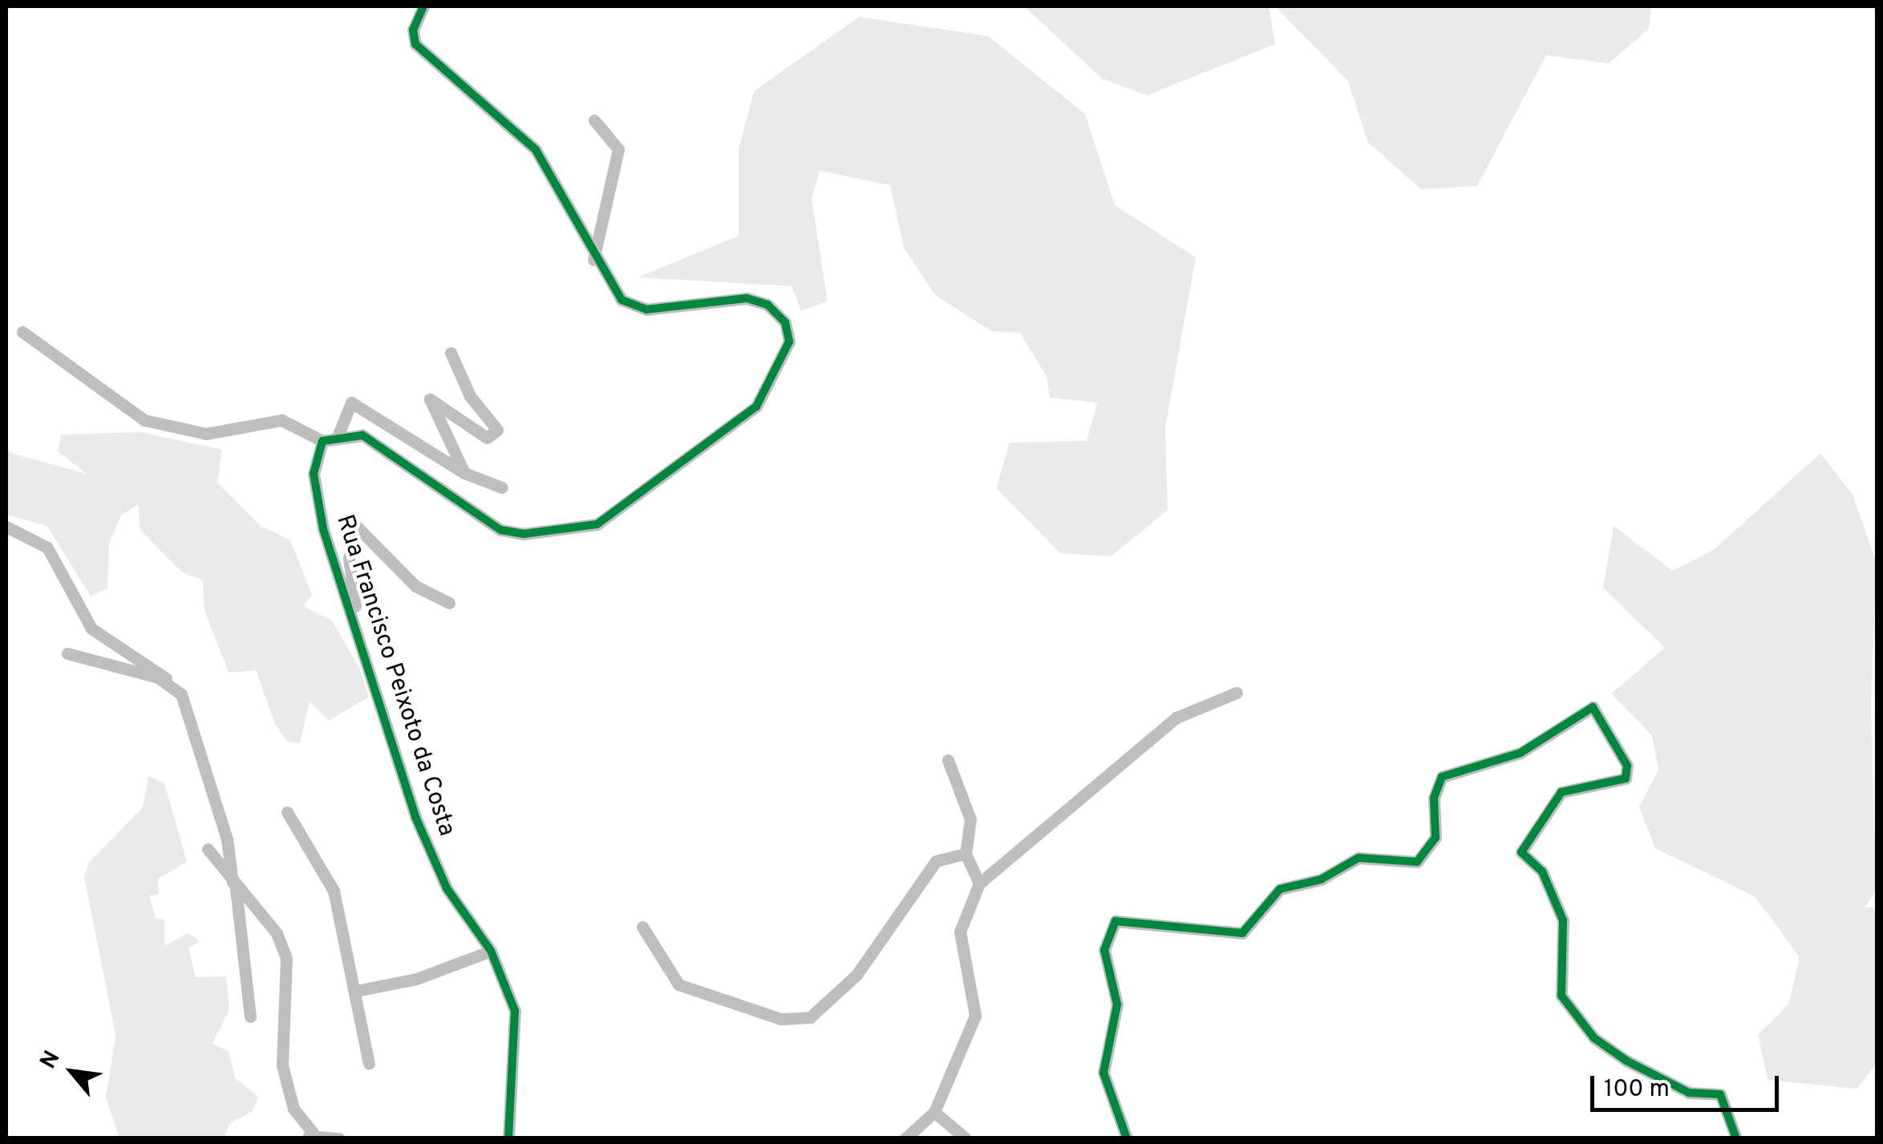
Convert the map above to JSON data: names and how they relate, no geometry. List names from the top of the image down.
{
  "streets": {
    "street": ["Rua Francisco Peixoto da Costa"]
  },
  "scale_bar": "100 m",
  "north": "top left"
}
